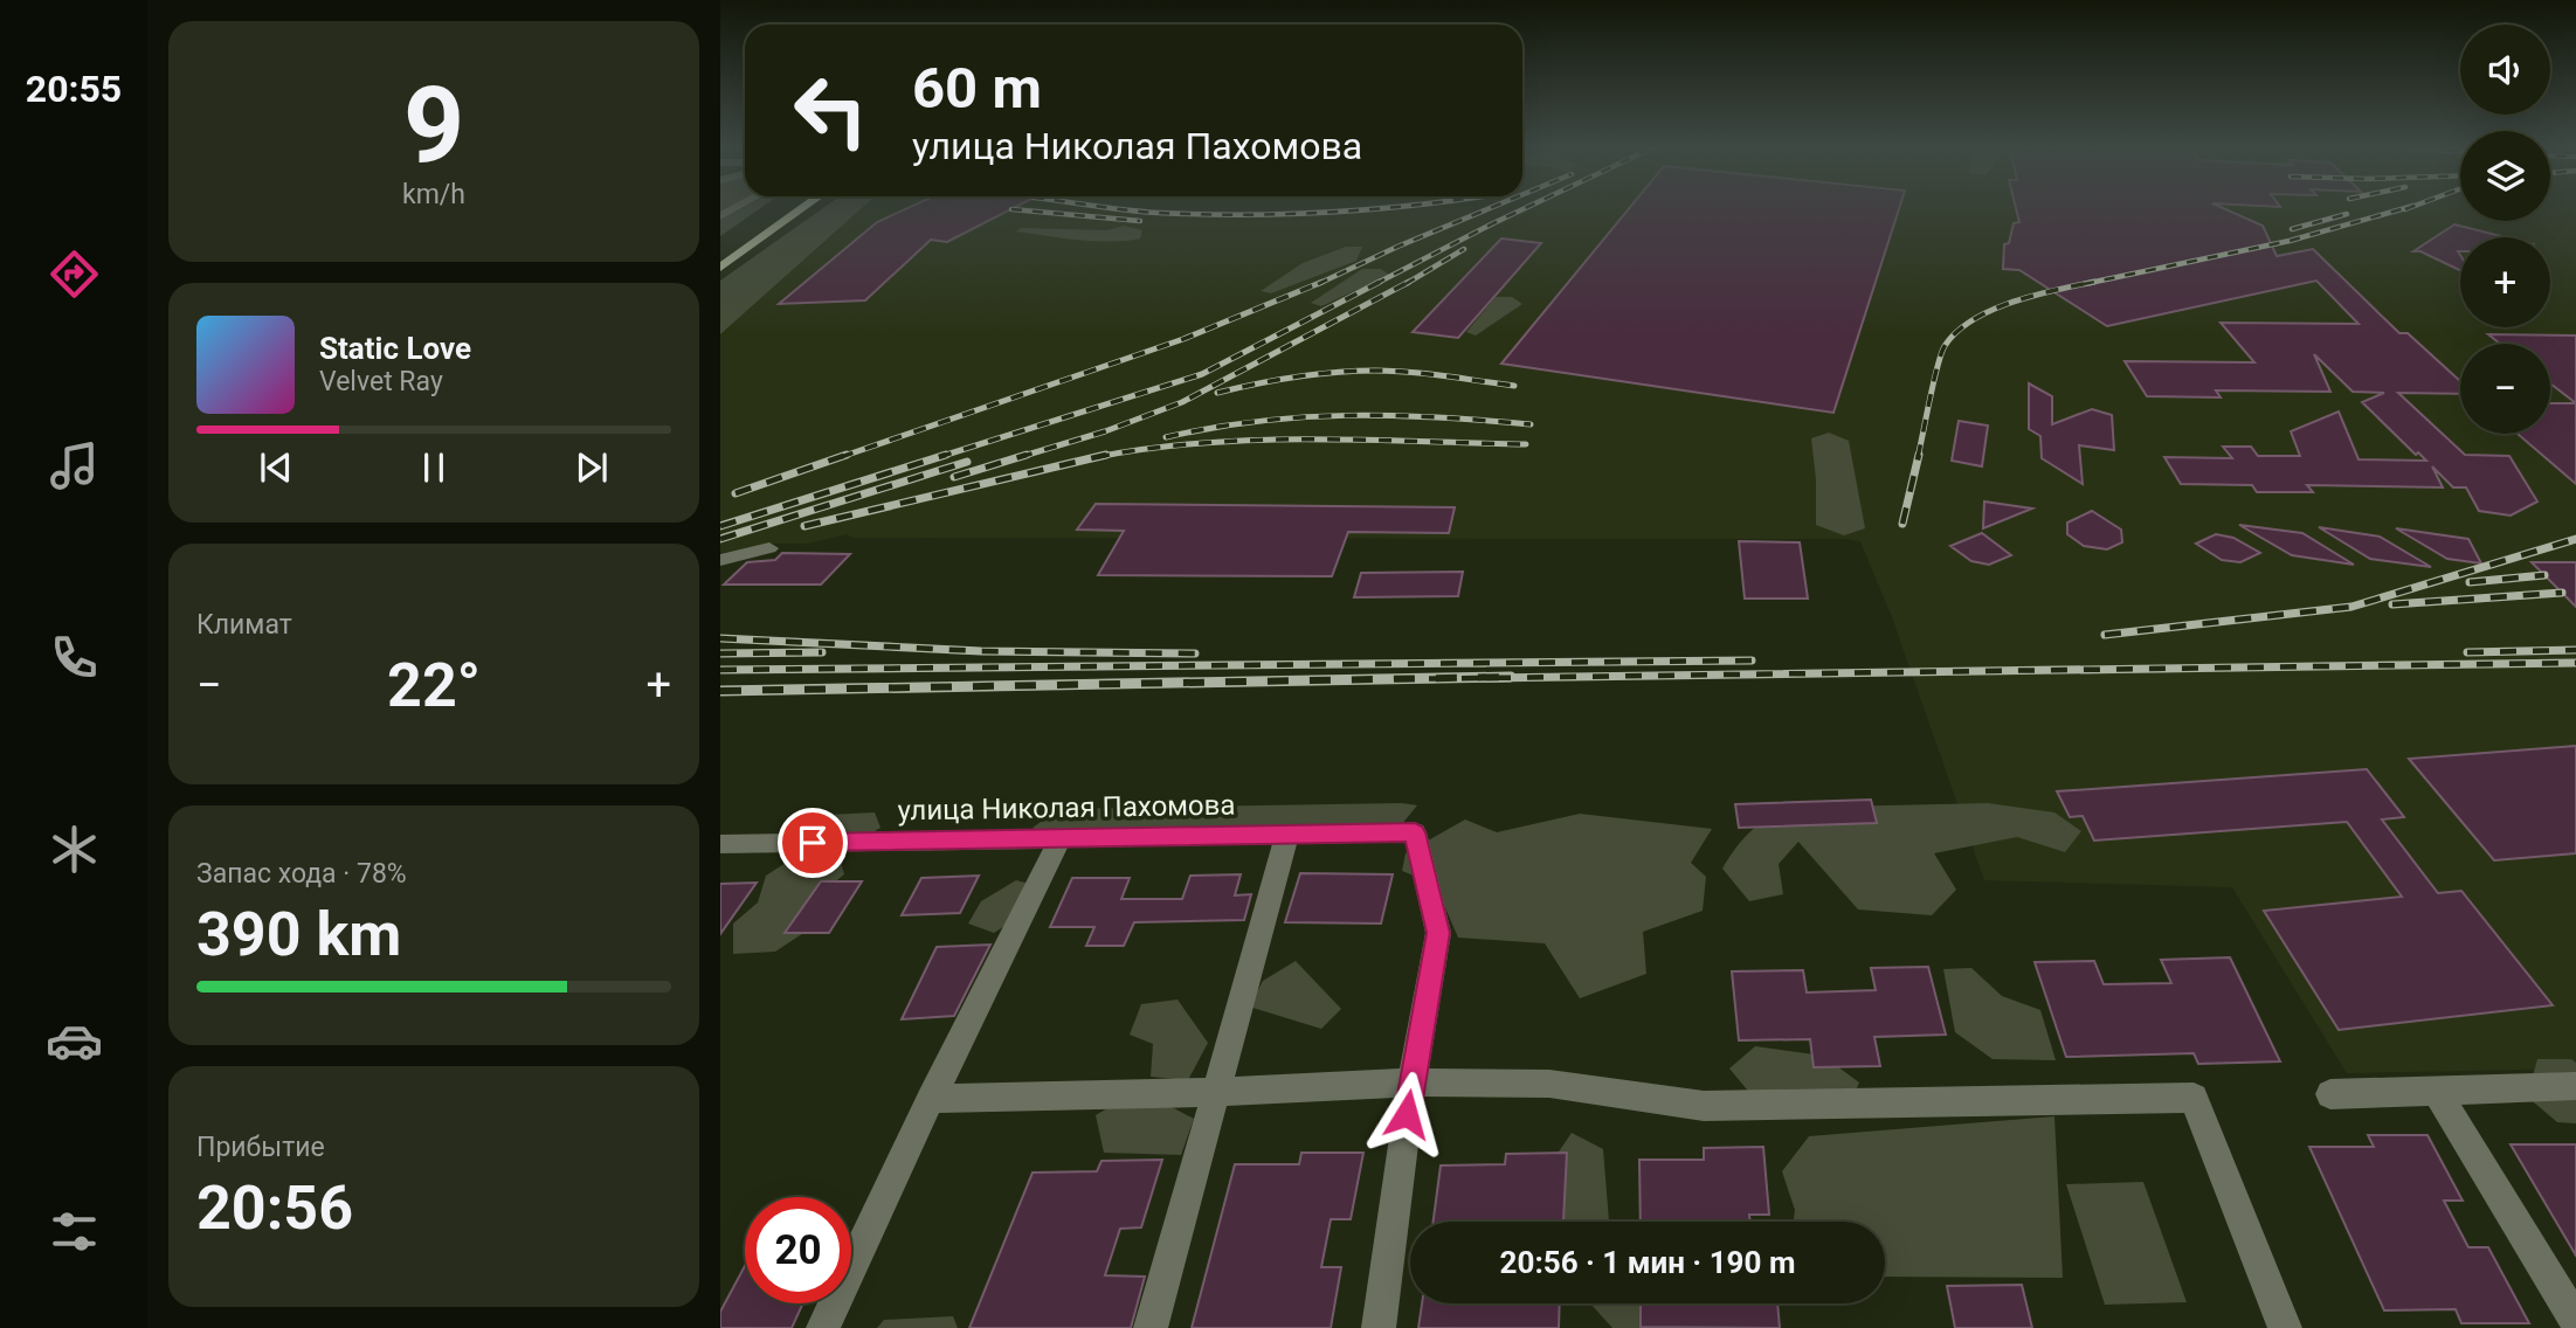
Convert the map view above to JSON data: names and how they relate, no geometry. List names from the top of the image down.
{
  "streets": {
    "street": ["улица Николая Пахомова"]
  },
  "page": {
    "tabs": "20:55",
    "tile": [
      ["9", "km/h"],
      "Климат",
      ["Запас хода · 78%", "390 km"],
      ["Прибытие", "20:56"]
    ],
    "map_buttons": ["+", "−"],
    "turn": ["60 m", "улица Николая Пахомова"],
    "song": ["Static Love", "Velvet Ray"],
    "heat": ["−", "22°", "+"],
    "limit": "20",
    "trip": "20:56 · 1 мин · 190 m"
  }
}
